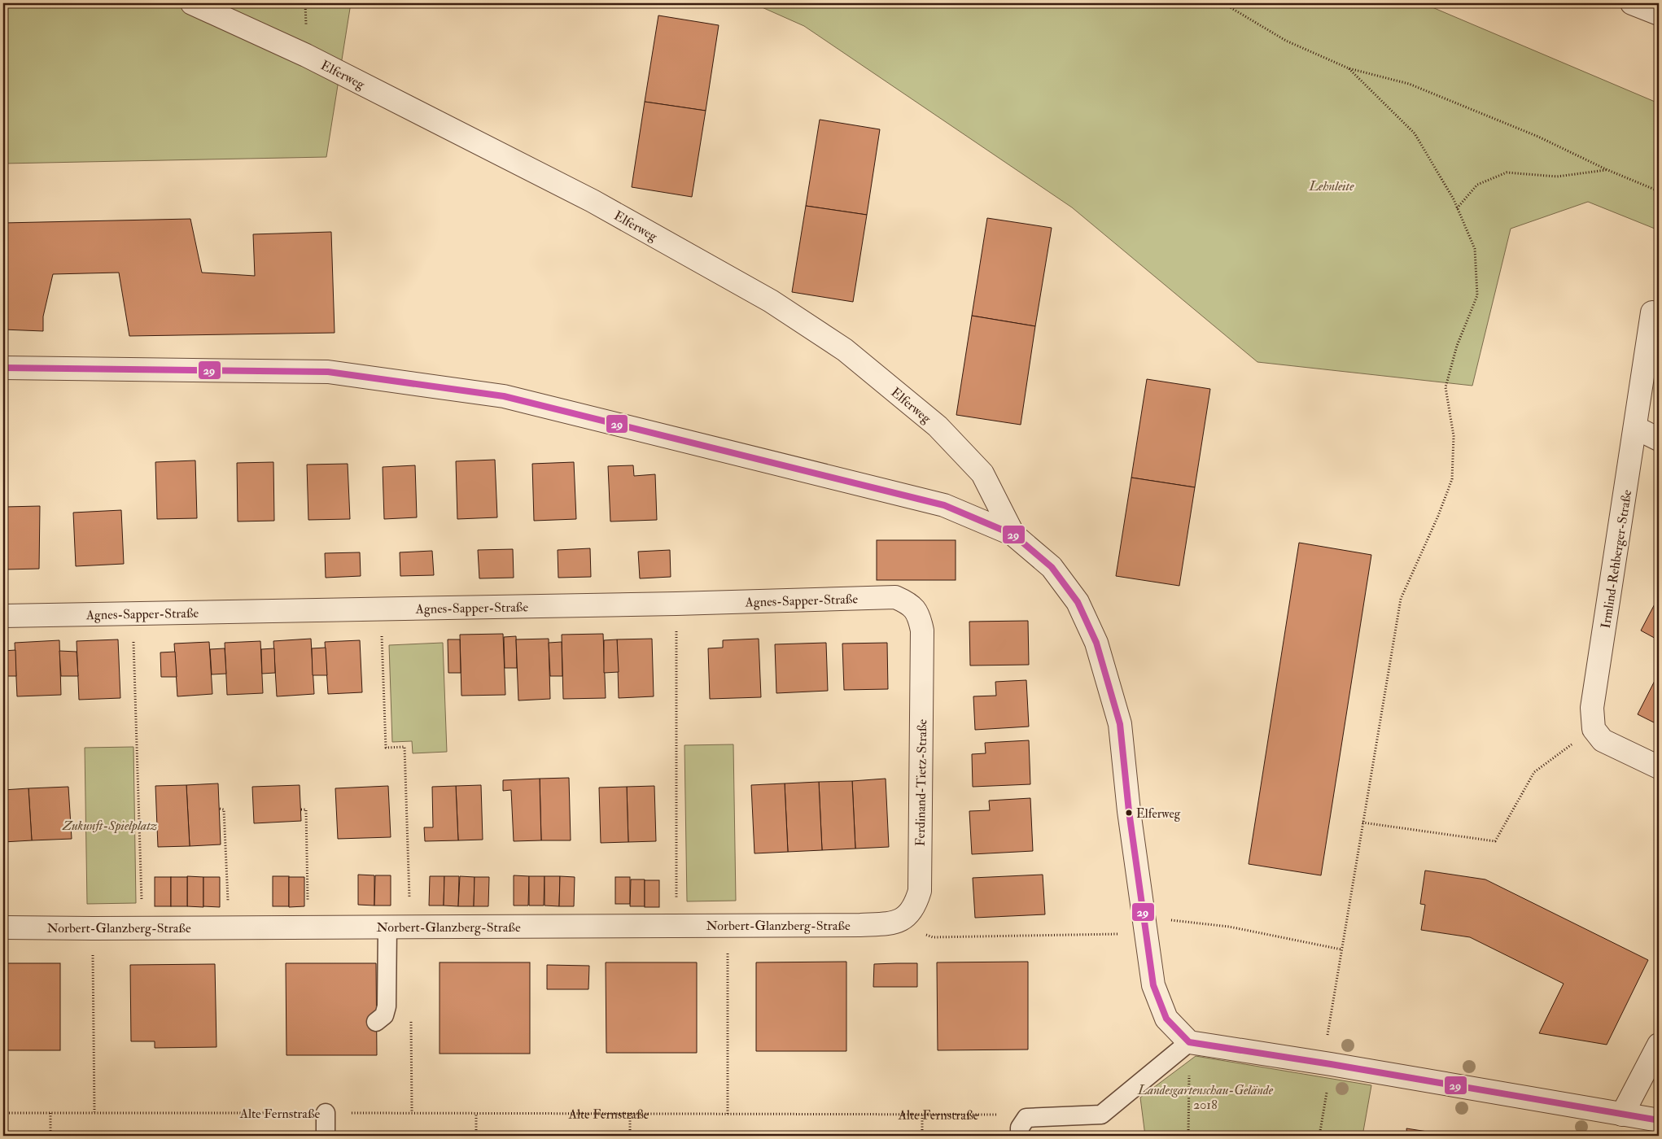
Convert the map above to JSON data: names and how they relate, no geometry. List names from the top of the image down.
{
  "streets": {
    "street": [
      "Elferweg",
      "Irmlind-Rehberger-Straße",
      "Agnes-Sapper-Straße",
      "Ferdinand-Tietz-Straße",
      "Norbert-Glanzberg-Straße"
    ],
    "path": ["Alte Fernstraße"]
  },
  "crossings": [
    ["Agnes-Sapper-Straße", "Ferdinand-Tietz-Straße"],
    ["Ferdinand-Tietz-Straße", "Norbert-Glanzberg-Straße"]
  ],
  "parks": ["Lehnleite", "Zukunft-Spielplatz", "Landesgartenschau-Gelände 2018"],
  "places": ["Elferweg"],
  "lines": ["transit line 29"]
}
